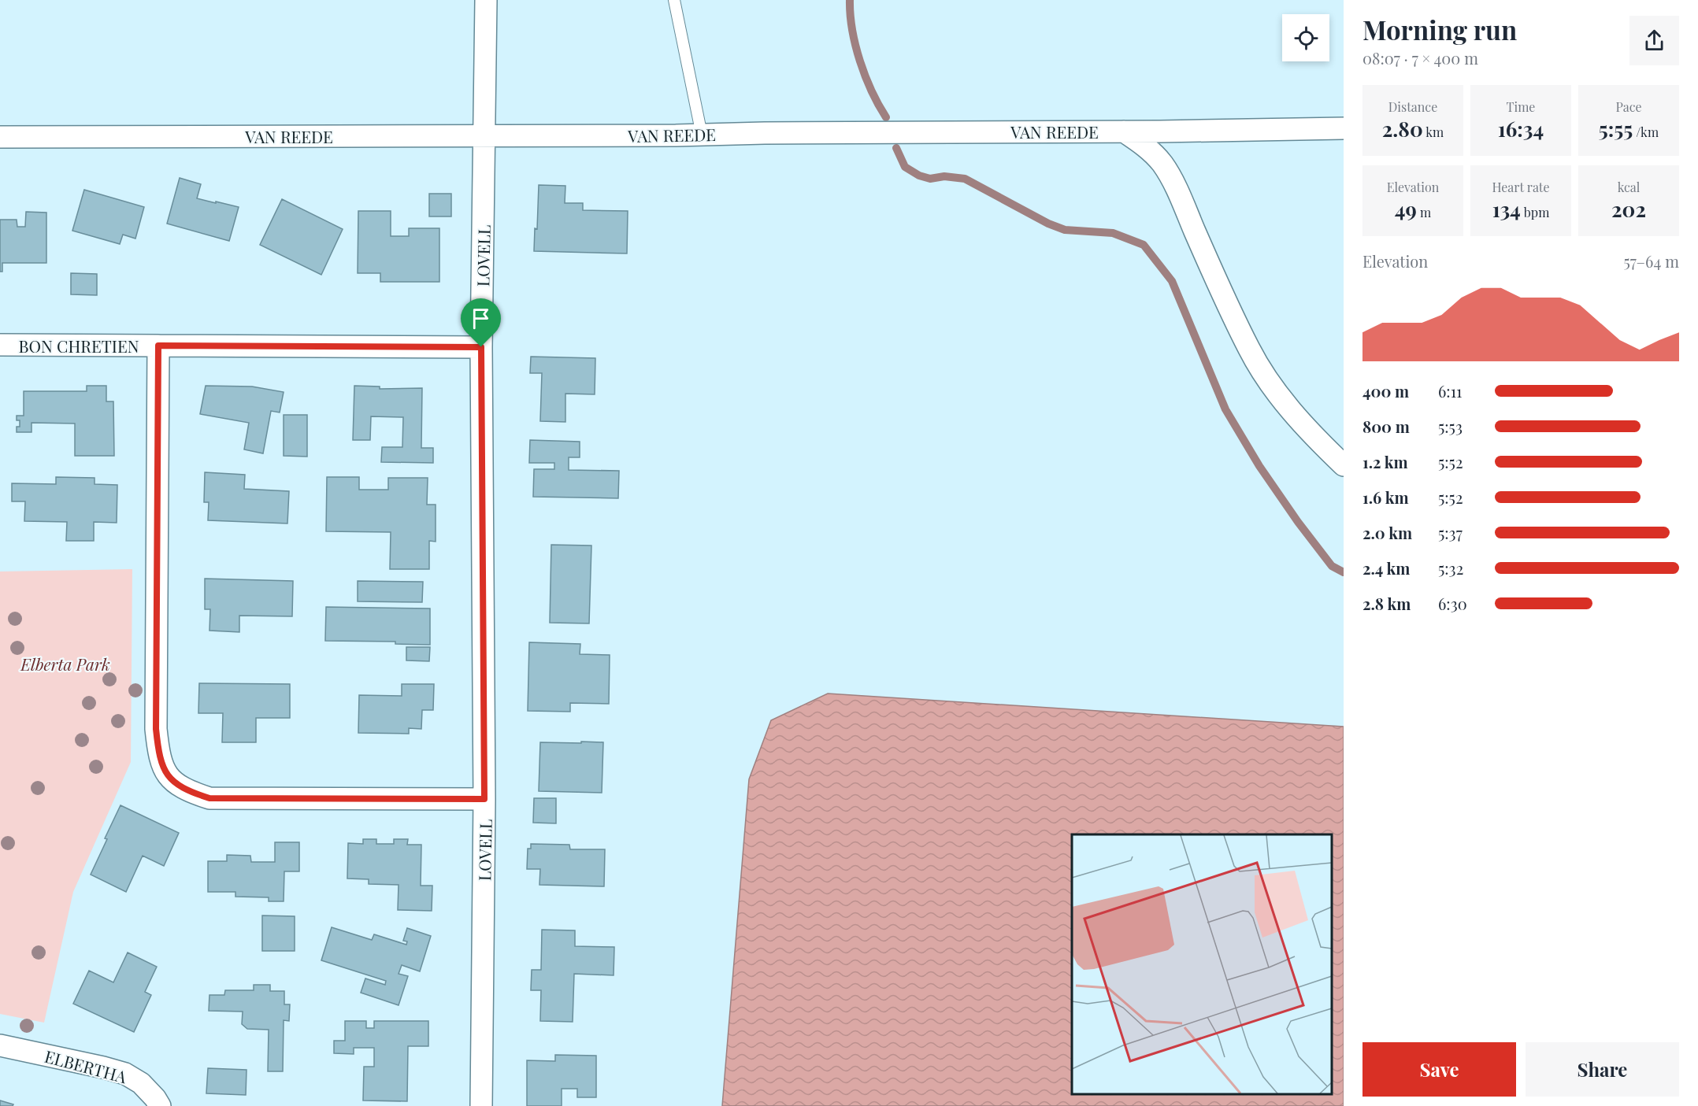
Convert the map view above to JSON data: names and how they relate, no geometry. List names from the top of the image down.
{
  "streets": {
    "street": [
      "VAN REEDE",
      "LOVELL",
      "BON CHRETIEN",
      "ELBERTHA"
    ]
  },
  "crossings": [
    ["VAN REEDE", "LOVELL"],
    ["LOVELL", "BON CHRETIEN"]
  ],
  "parks": ["Elberta Park"],
  "page": {
    "heading": ["Morning run", "08:07 · 7 × 400 m"],
    "stats": [
      ["Distance", "2.80 km"],
      ["Time", "16:34"],
      ["Pace", "5:55 /km"],
      ["Elevation", "49 m"],
      ["Heart rate", "134 bpm"],
      ["kcal", "202"]
    ],
    "chart": ["Elevation", "57–64 m"],
    "list": [
      {
        "name": "400 m",
        "note": "6:11"
      },
      {
        "name": "800 m",
        "note": "5:53"
      },
      {
        "name": "1.2 km",
        "note": "5:52"
      },
      {
        "name": "1.6 km",
        "note": "5:52"
      },
      {
        "name": "2.0 km",
        "note": "5:37"
      },
      {
        "name": "2.4 km",
        "note": "5:32"
      },
      {
        "name": "2.8 km",
        "note": "6:30"
      }
    ],
    "buttons": ["Save", "Share"]
  }
}
